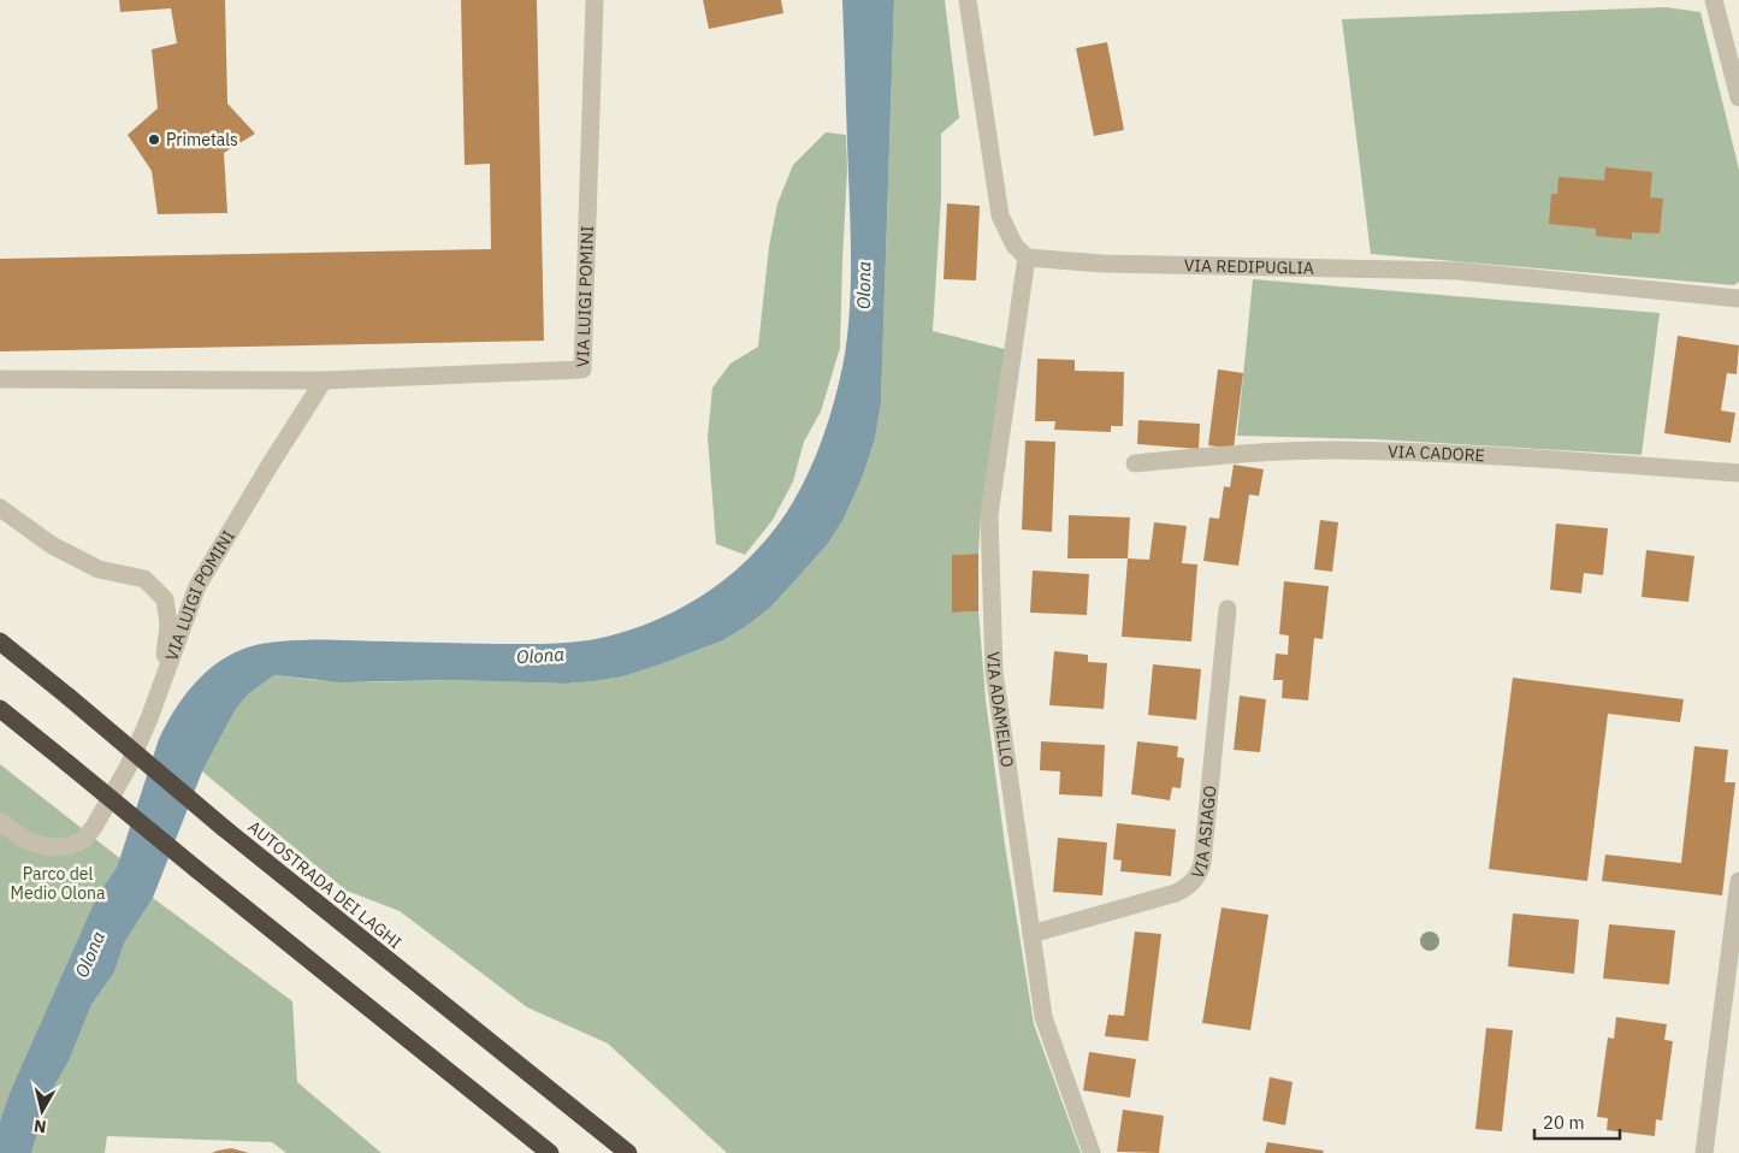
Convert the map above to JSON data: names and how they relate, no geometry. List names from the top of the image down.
{
  "streets": {
    "highway": ["AUTOSTRADA DEI LAGHI"],
    "street": [
      "VIA REDIPUGLIA",
      "VIA LUIGI POMINI",
      "VIA CADORE",
      "VIA ADAMELLO",
      "VIA ASIAGO"
    ]
  },
  "crossings": [
    ["VIA REDIPUGLIA", "VIA ADAMELLO"],
    ["VIA ADAMELLO", "VIA ASIAGO"]
  ],
  "water": ["Olona"],
  "parks": ["Parco del Medio Olona"],
  "places": ["Primetals"],
  "scale_bar": "20 m",
  "north": "bottom"
}
